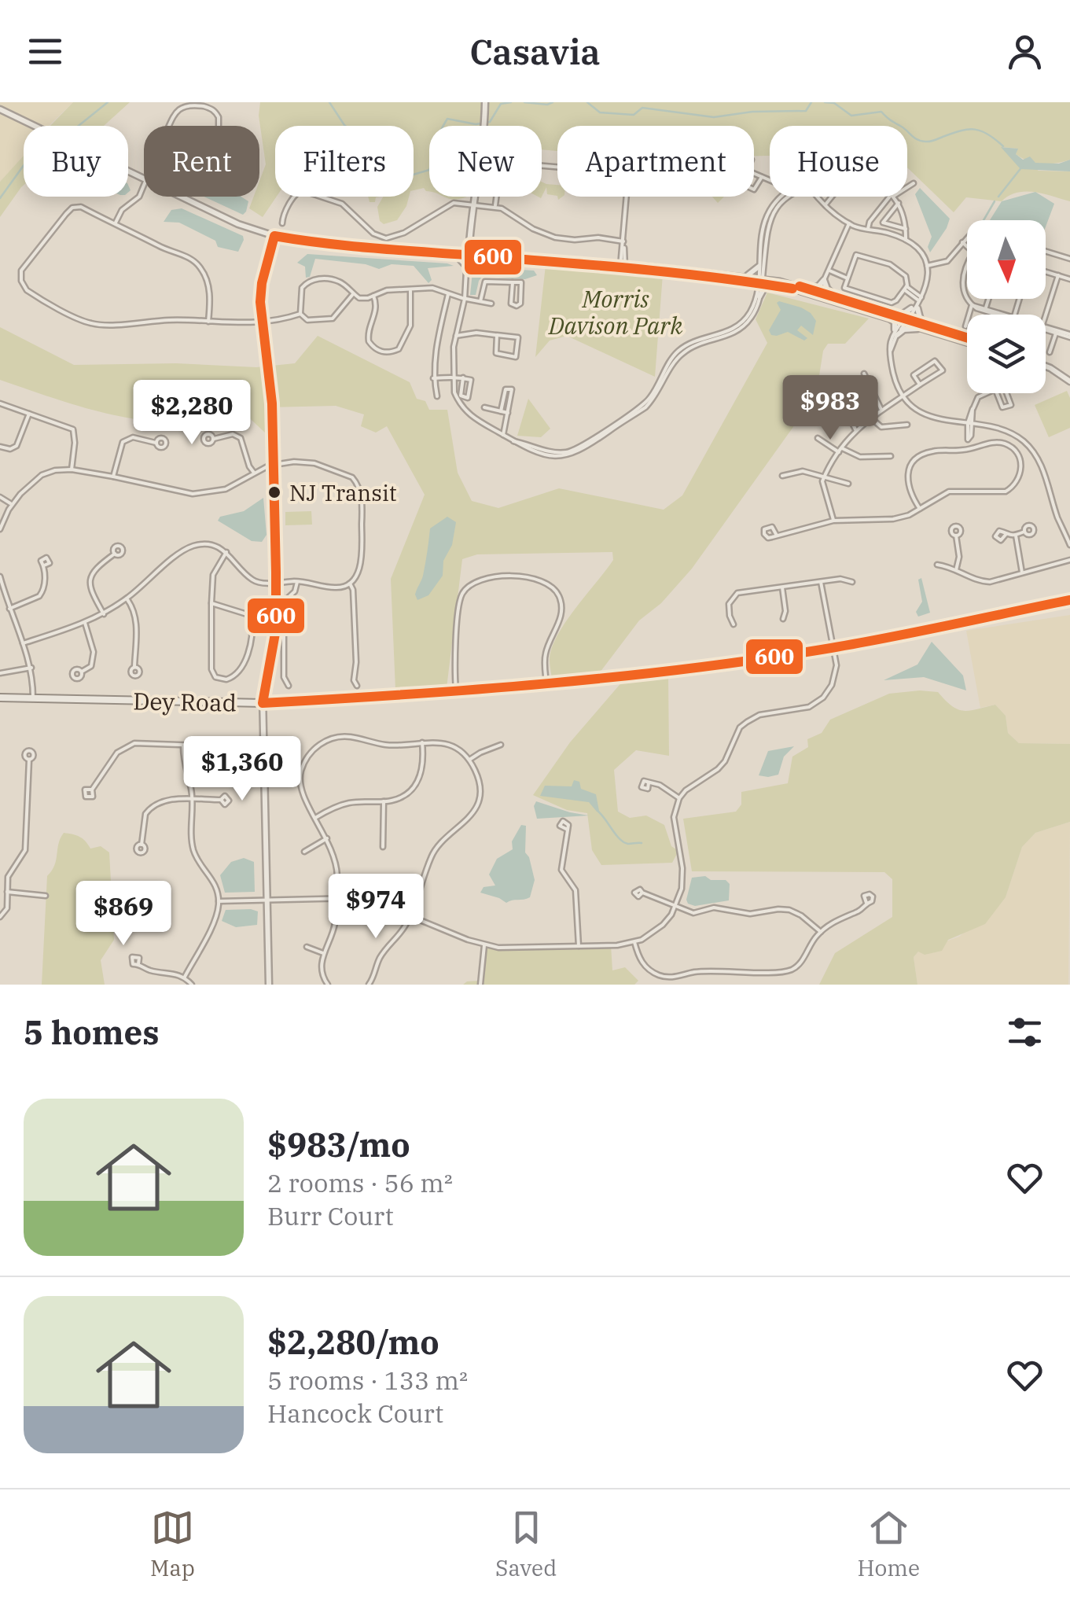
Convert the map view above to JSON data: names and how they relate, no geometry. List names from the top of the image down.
{
  "streets": {
    "main road": ["Dey Road"]
  },
  "parks": ["Morris Davison Park"],
  "places": ["NJ Transit"],
  "lines": ["transit line 600"],
  "north": "bottom",
  "page": {
    "header": "Casavia",
    "chip": [
      "Buy",
      "Rent",
      "Filters",
      "New",
      "Apartment",
      "House"
    ],
    "price": [
      "$983",
      "$2,280",
      "$1,360",
      "$974",
      "$869"
    ],
    "heading": "5 homes",
    "list": [
      {
        "name": "$983/mo",
        "note": "2 rooms · 56 m² · Burr Court"
      },
      {
        "name": "$2,280/mo",
        "note": "5 rooms · 133 m² · Hancock Court"
      }
    ],
    "tabs": ["Map", "Saved", "Home"]
  }
}
